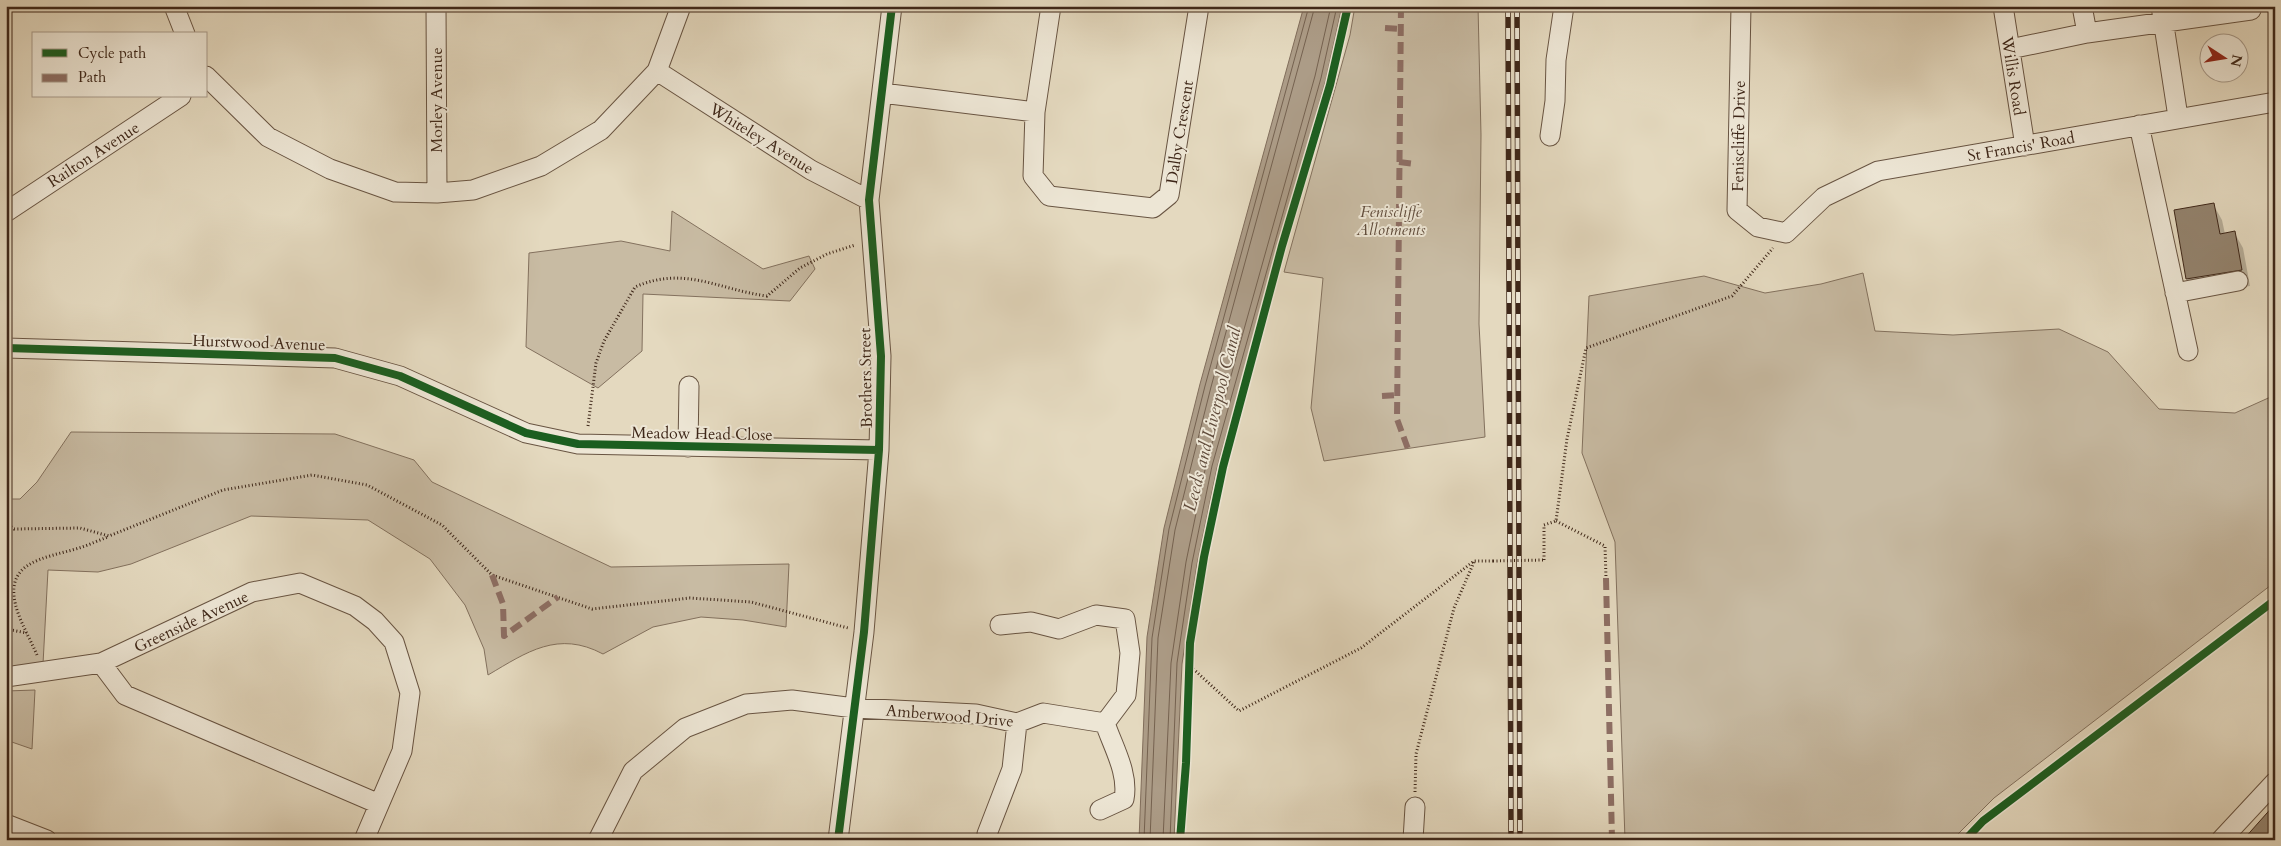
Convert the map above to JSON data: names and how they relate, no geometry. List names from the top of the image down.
{
  "streets": {
    "street": [
      "Willis Road",
      "Morley Avenue",
      "Dalby Crescent",
      "Feniscliffe Drive",
      "Whiteley Avenue",
      "St Francis' Road",
      "Railton Avenue",
      "Hurstwood Avenue",
      "Brothers Street",
      "Meadow Head Close",
      "Greenside Avenue",
      "Amberwood Drive"
    ]
  },
  "crossings": [
    ["Willis Road", "St Francis' Road"],
    ["Feniscliffe Drive", "St Francis' Road"],
    ["Whiteley Avenue", "Brothers Street"],
    ["Hurstwood Avenue", "Meadow Head Close"],
    ["Brothers Street", "Meadow Head Close"],
    ["Brothers Street", "Amberwood Drive"]
  ],
  "water": ["Leeds and Liverpool Canal"],
  "parks": ["Feniscliffe Allotments"],
  "legend": ["Cycle path", "Path"],
  "north": "right"
}
